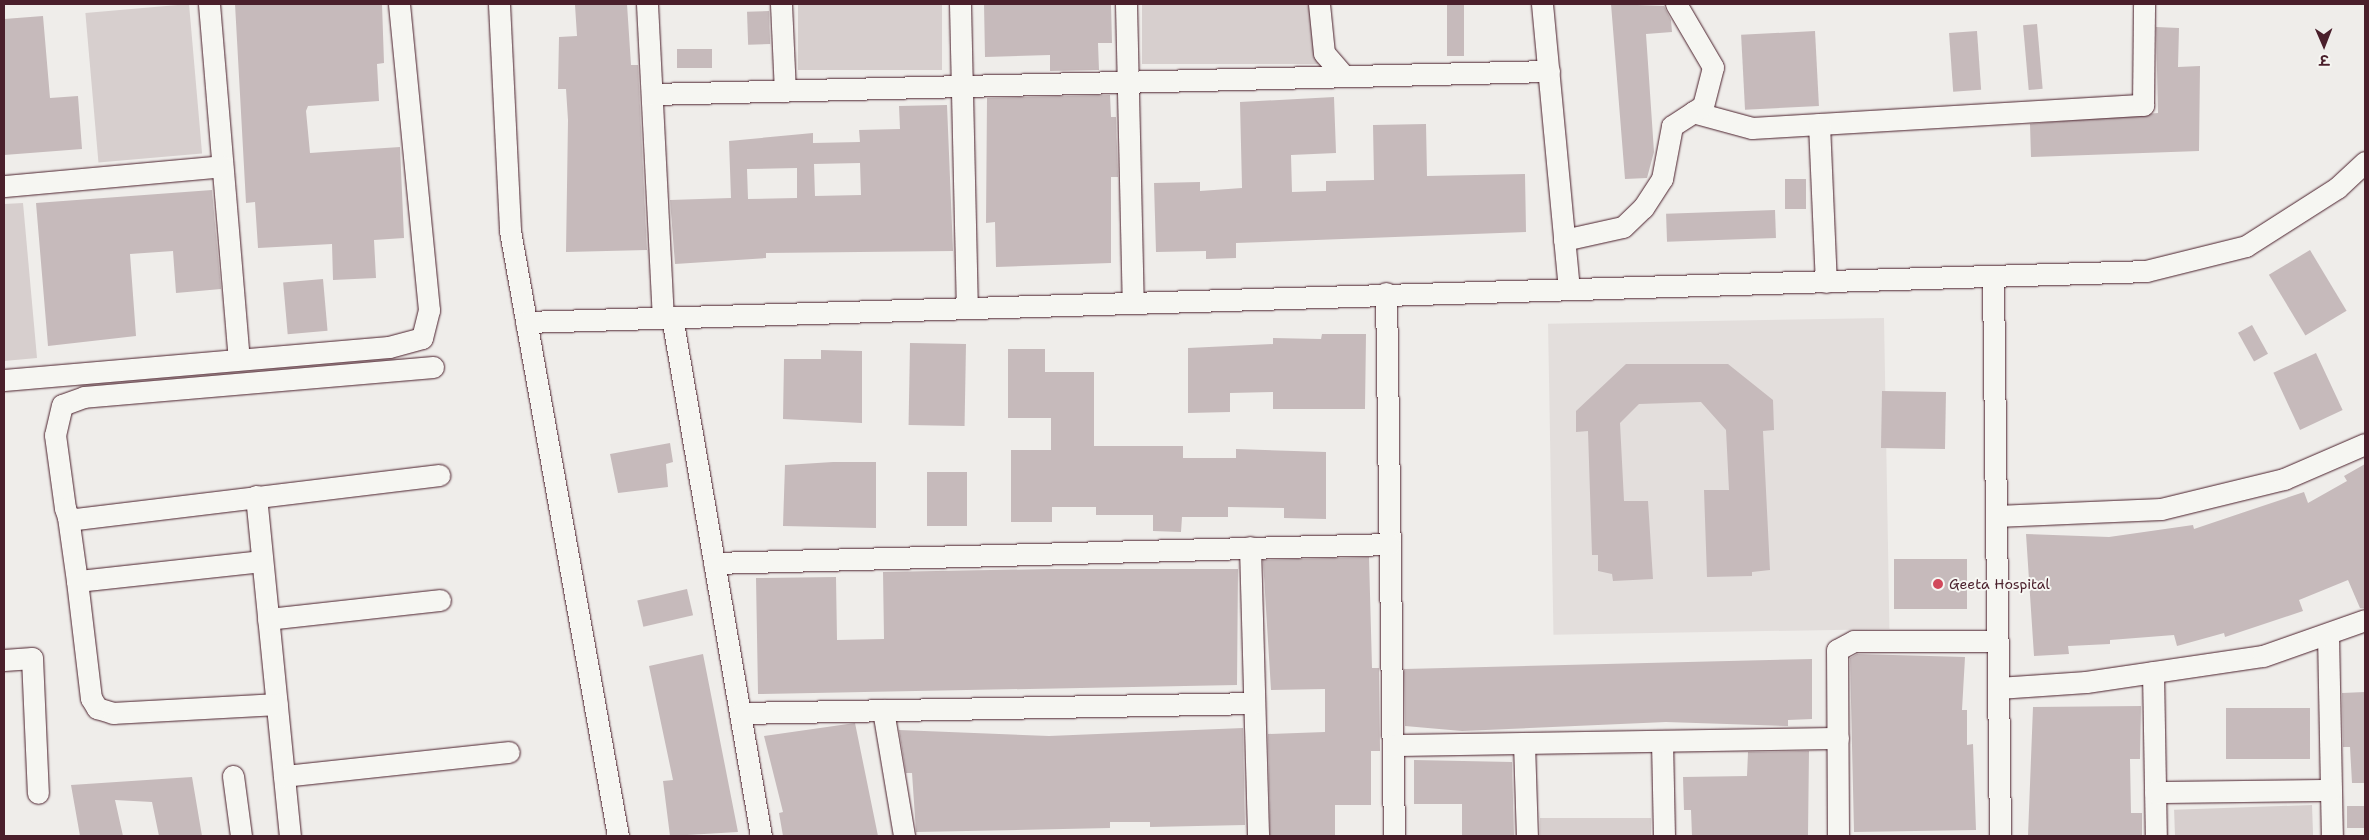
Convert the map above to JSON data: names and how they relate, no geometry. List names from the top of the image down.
{
  "places": ["Geeta Hospital"],
  "north": "bottom"
}
